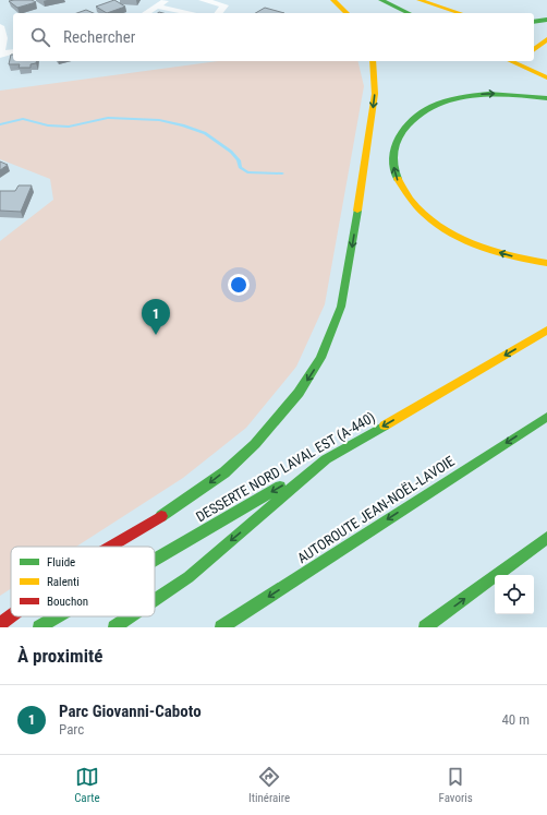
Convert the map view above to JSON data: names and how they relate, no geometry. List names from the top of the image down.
{
  "streets": {
    "main road": ["DESSERTE NORD LAVAL EST (A-440)", "AUTOROUTE JEAN-NOËL-LAVOIE"]
  },
  "legend": ["Fluide", "Ralenti", "Bouchon"],
  "page": {
    "search": "Rechercher",
    "pins": "1",
    "heading": "À proximité",
    "list": [
      {
        "mark": "1",
        "name": "Parc Giovanni-Caboto",
        "note": "Parc",
        "value": "40 m"
      }
    ],
    "nav": ["Carte", "Itinéraire", "Favoris"]
  }
}
